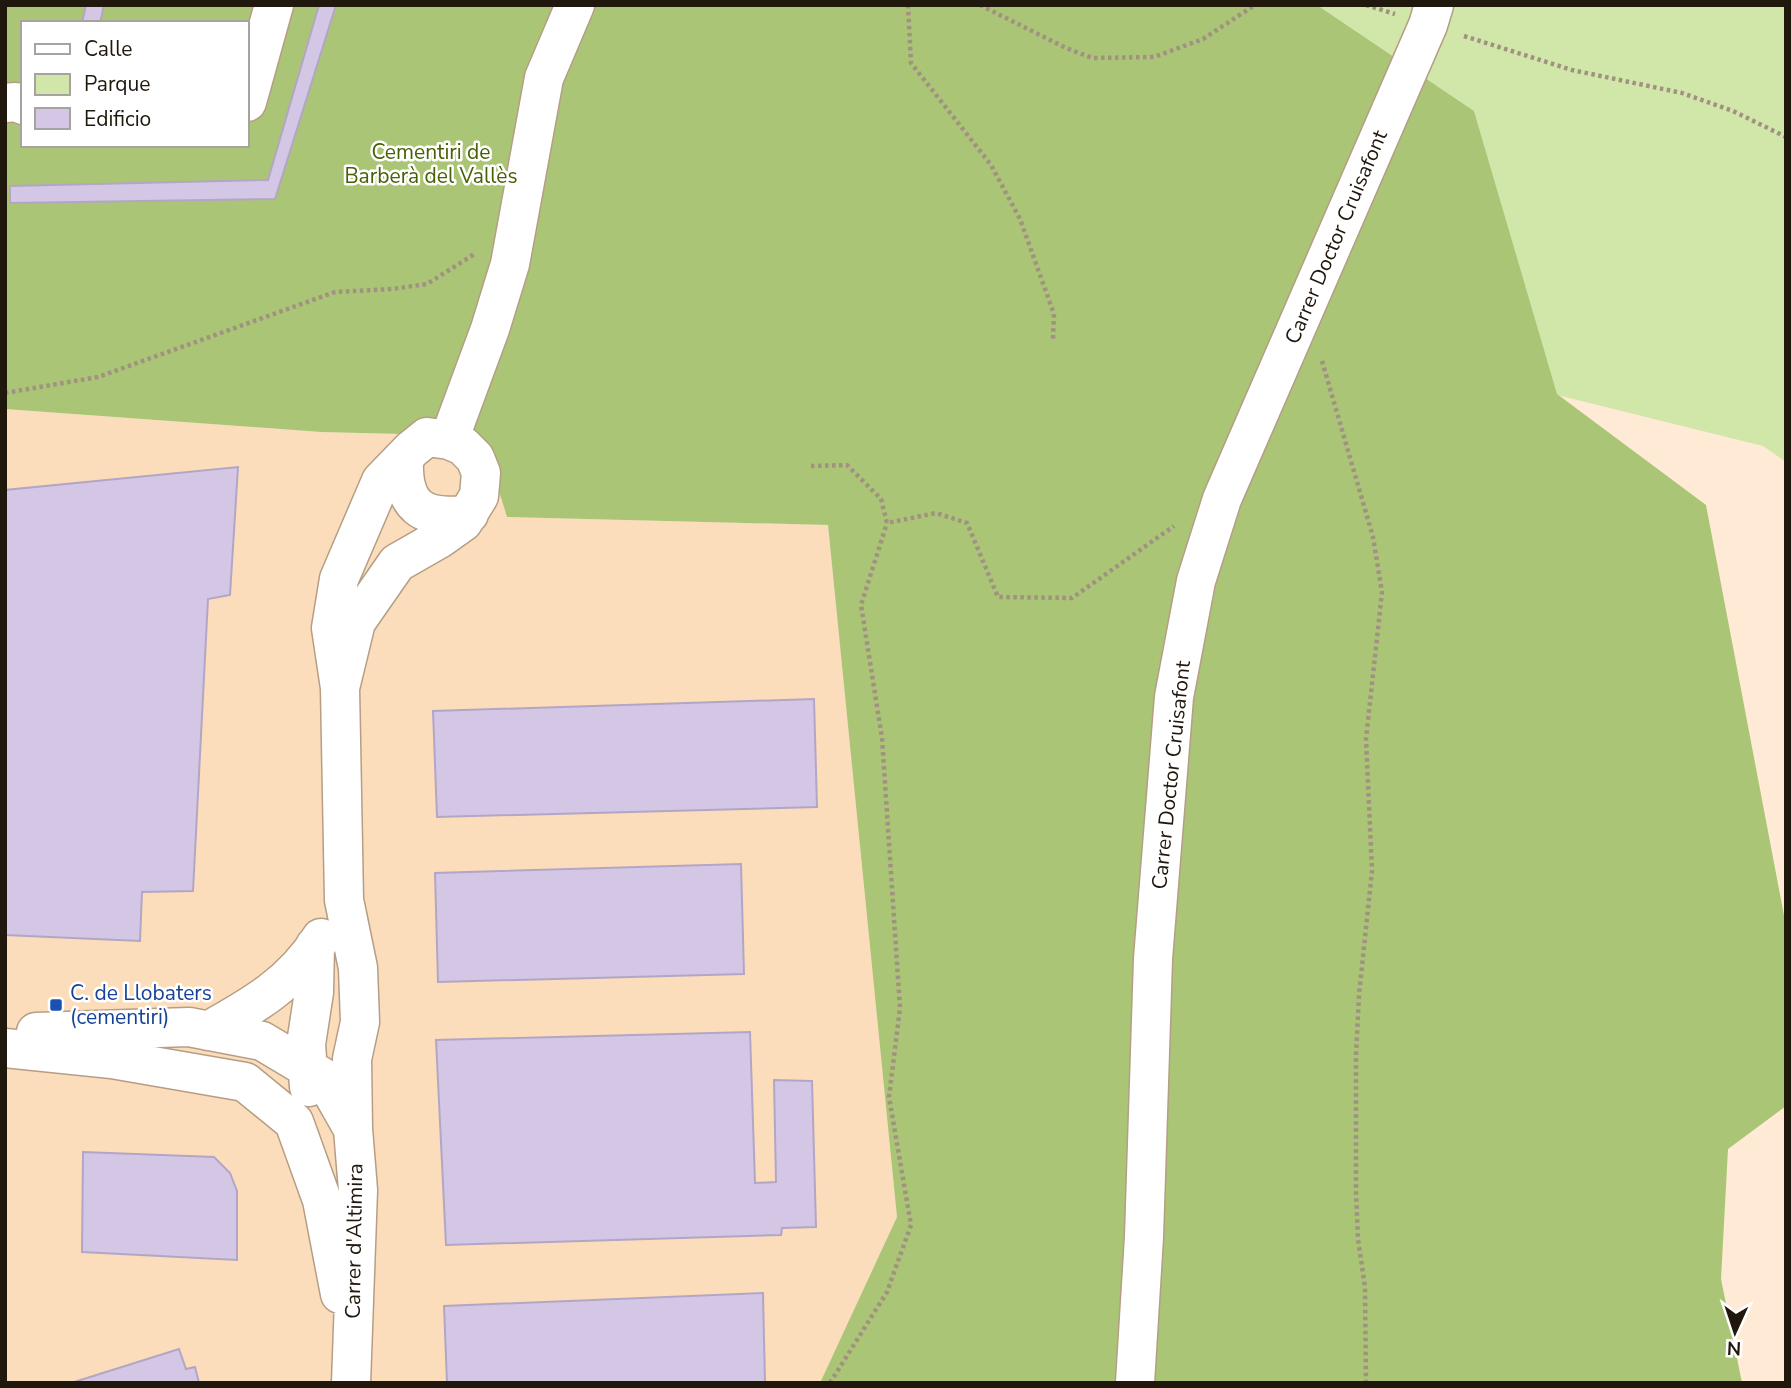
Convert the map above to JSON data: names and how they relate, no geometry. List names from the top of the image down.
{
  "streets": {
    "street": ["Carrer Doctor Cruisafont", "Carrer d'Altimira"]
  },
  "parks": ["Cementiri de Barberà del Vallès"],
  "places": {
    "transit": ["C. de Llobaters (cementiri)"]
  },
  "legend": ["Calle", "Parque", "Edificio"],
  "north": "bottom"
}
